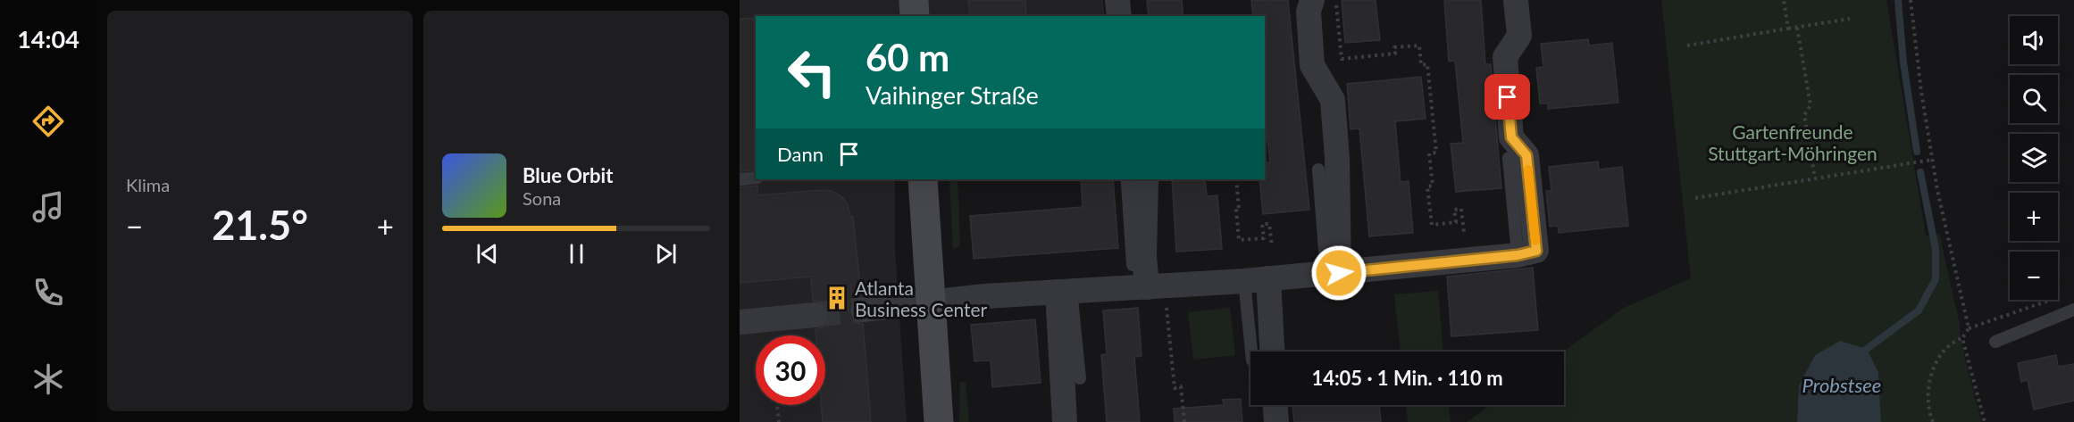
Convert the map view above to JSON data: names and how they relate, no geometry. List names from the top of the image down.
{
  "water": ["Probstsee"],
  "parks": ["Gartenfreunde Stuttgart-Möhringen"],
  "places": {
    "building": ["Atlanta Business Center"]
  },
  "page": {
    "tabs": "14:04",
    "tile": "Klima",
    "map_buttons": ["+", "−"],
    "turn": ["60 m", "Vaihinger Straße"],
    "then": "Dann",
    "song": ["Blue Orbit", "Sona"],
    "heat": ["−", "21.5°", "+"],
    "limit": "30",
    "trip": "14:05 · 1 Min. · 110 m"
  }
}
